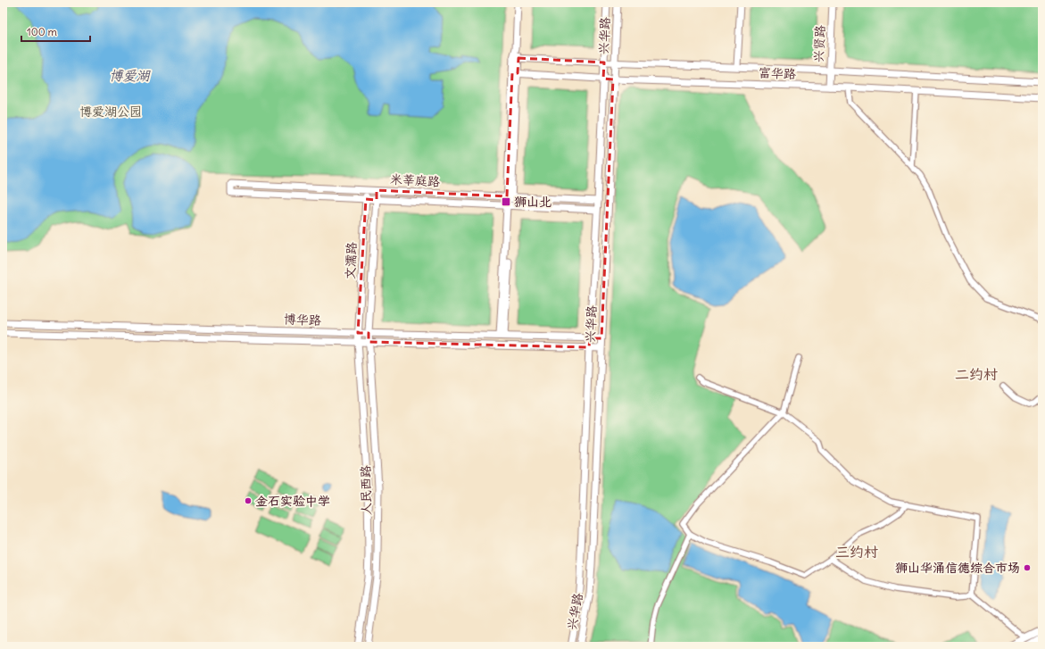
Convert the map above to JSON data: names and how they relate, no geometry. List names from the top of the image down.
{
  "streets": {
    "street": [
      "兴华路",
      "兴贤路",
      "富华路",
      "米莘庭路",
      "文濡路",
      "博华路",
      "人民西路"
    ]
  },
  "crossings": [
    ["兴华路", "富华路"],
    ["兴华路", "米莘庭路"],
    ["兴华路", "博华路"],
    ["兴贤路", "富华路"],
    ["米莘庭路", "文濡路"],
    ["文濡路", "博华路"],
    ["文濡路", "人民西路"],
    ["博华路", "人民西路"]
  ],
  "districts": ["二约村", "三约村"],
  "water": ["博爱湖"],
  "parks": ["博爱湖公园"],
  "places": {
    "transit": ["狮山北"],
    "other": ["金石实验中学", "狮山华涌信德综合市场"]
  },
  "scale_bar": "100 m"
}
